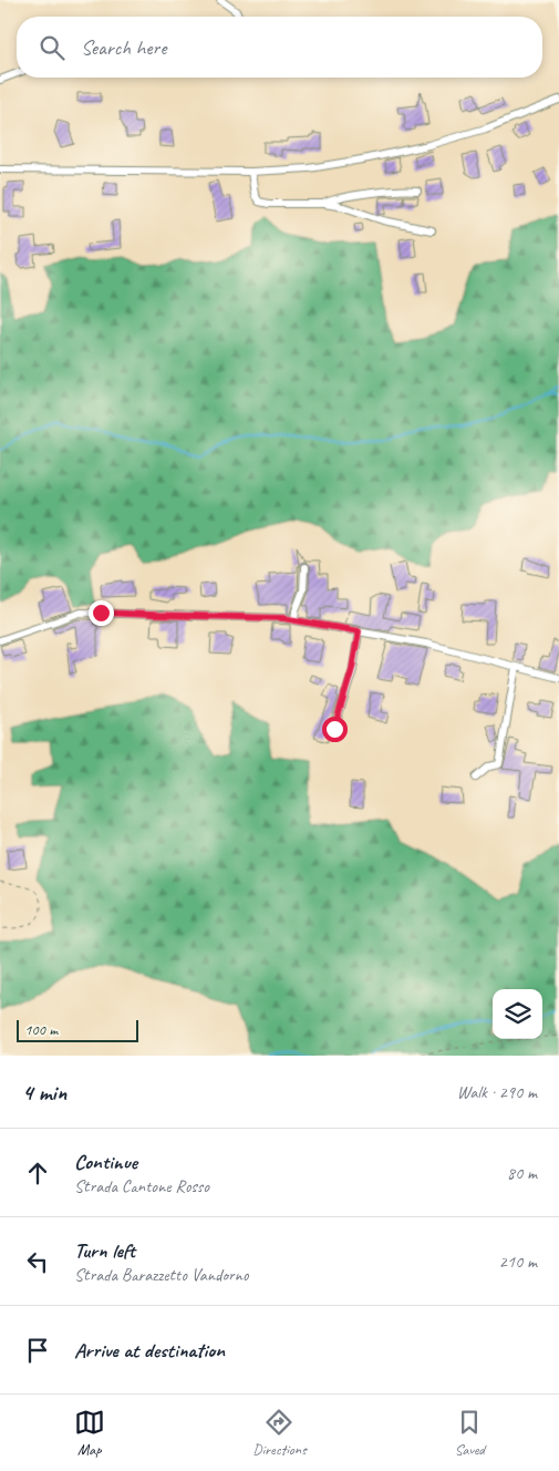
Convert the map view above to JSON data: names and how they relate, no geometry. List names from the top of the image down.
{
  "scale_bar": "100 m",
  "page": {
    "search": "Search here",
    "scale": "100 m",
    "heading": ["4 min", "Walk · 290 m"],
    "list": [
      ["Continue", "Strada Cantone Rosso", "80 m"],
      ["Turn left", "Strada Barazzetto Vandorno", "210 m"],
      "Arrive at destination"
    ],
    "nav": ["Map", "Directions", "Saved"]
  }
}
